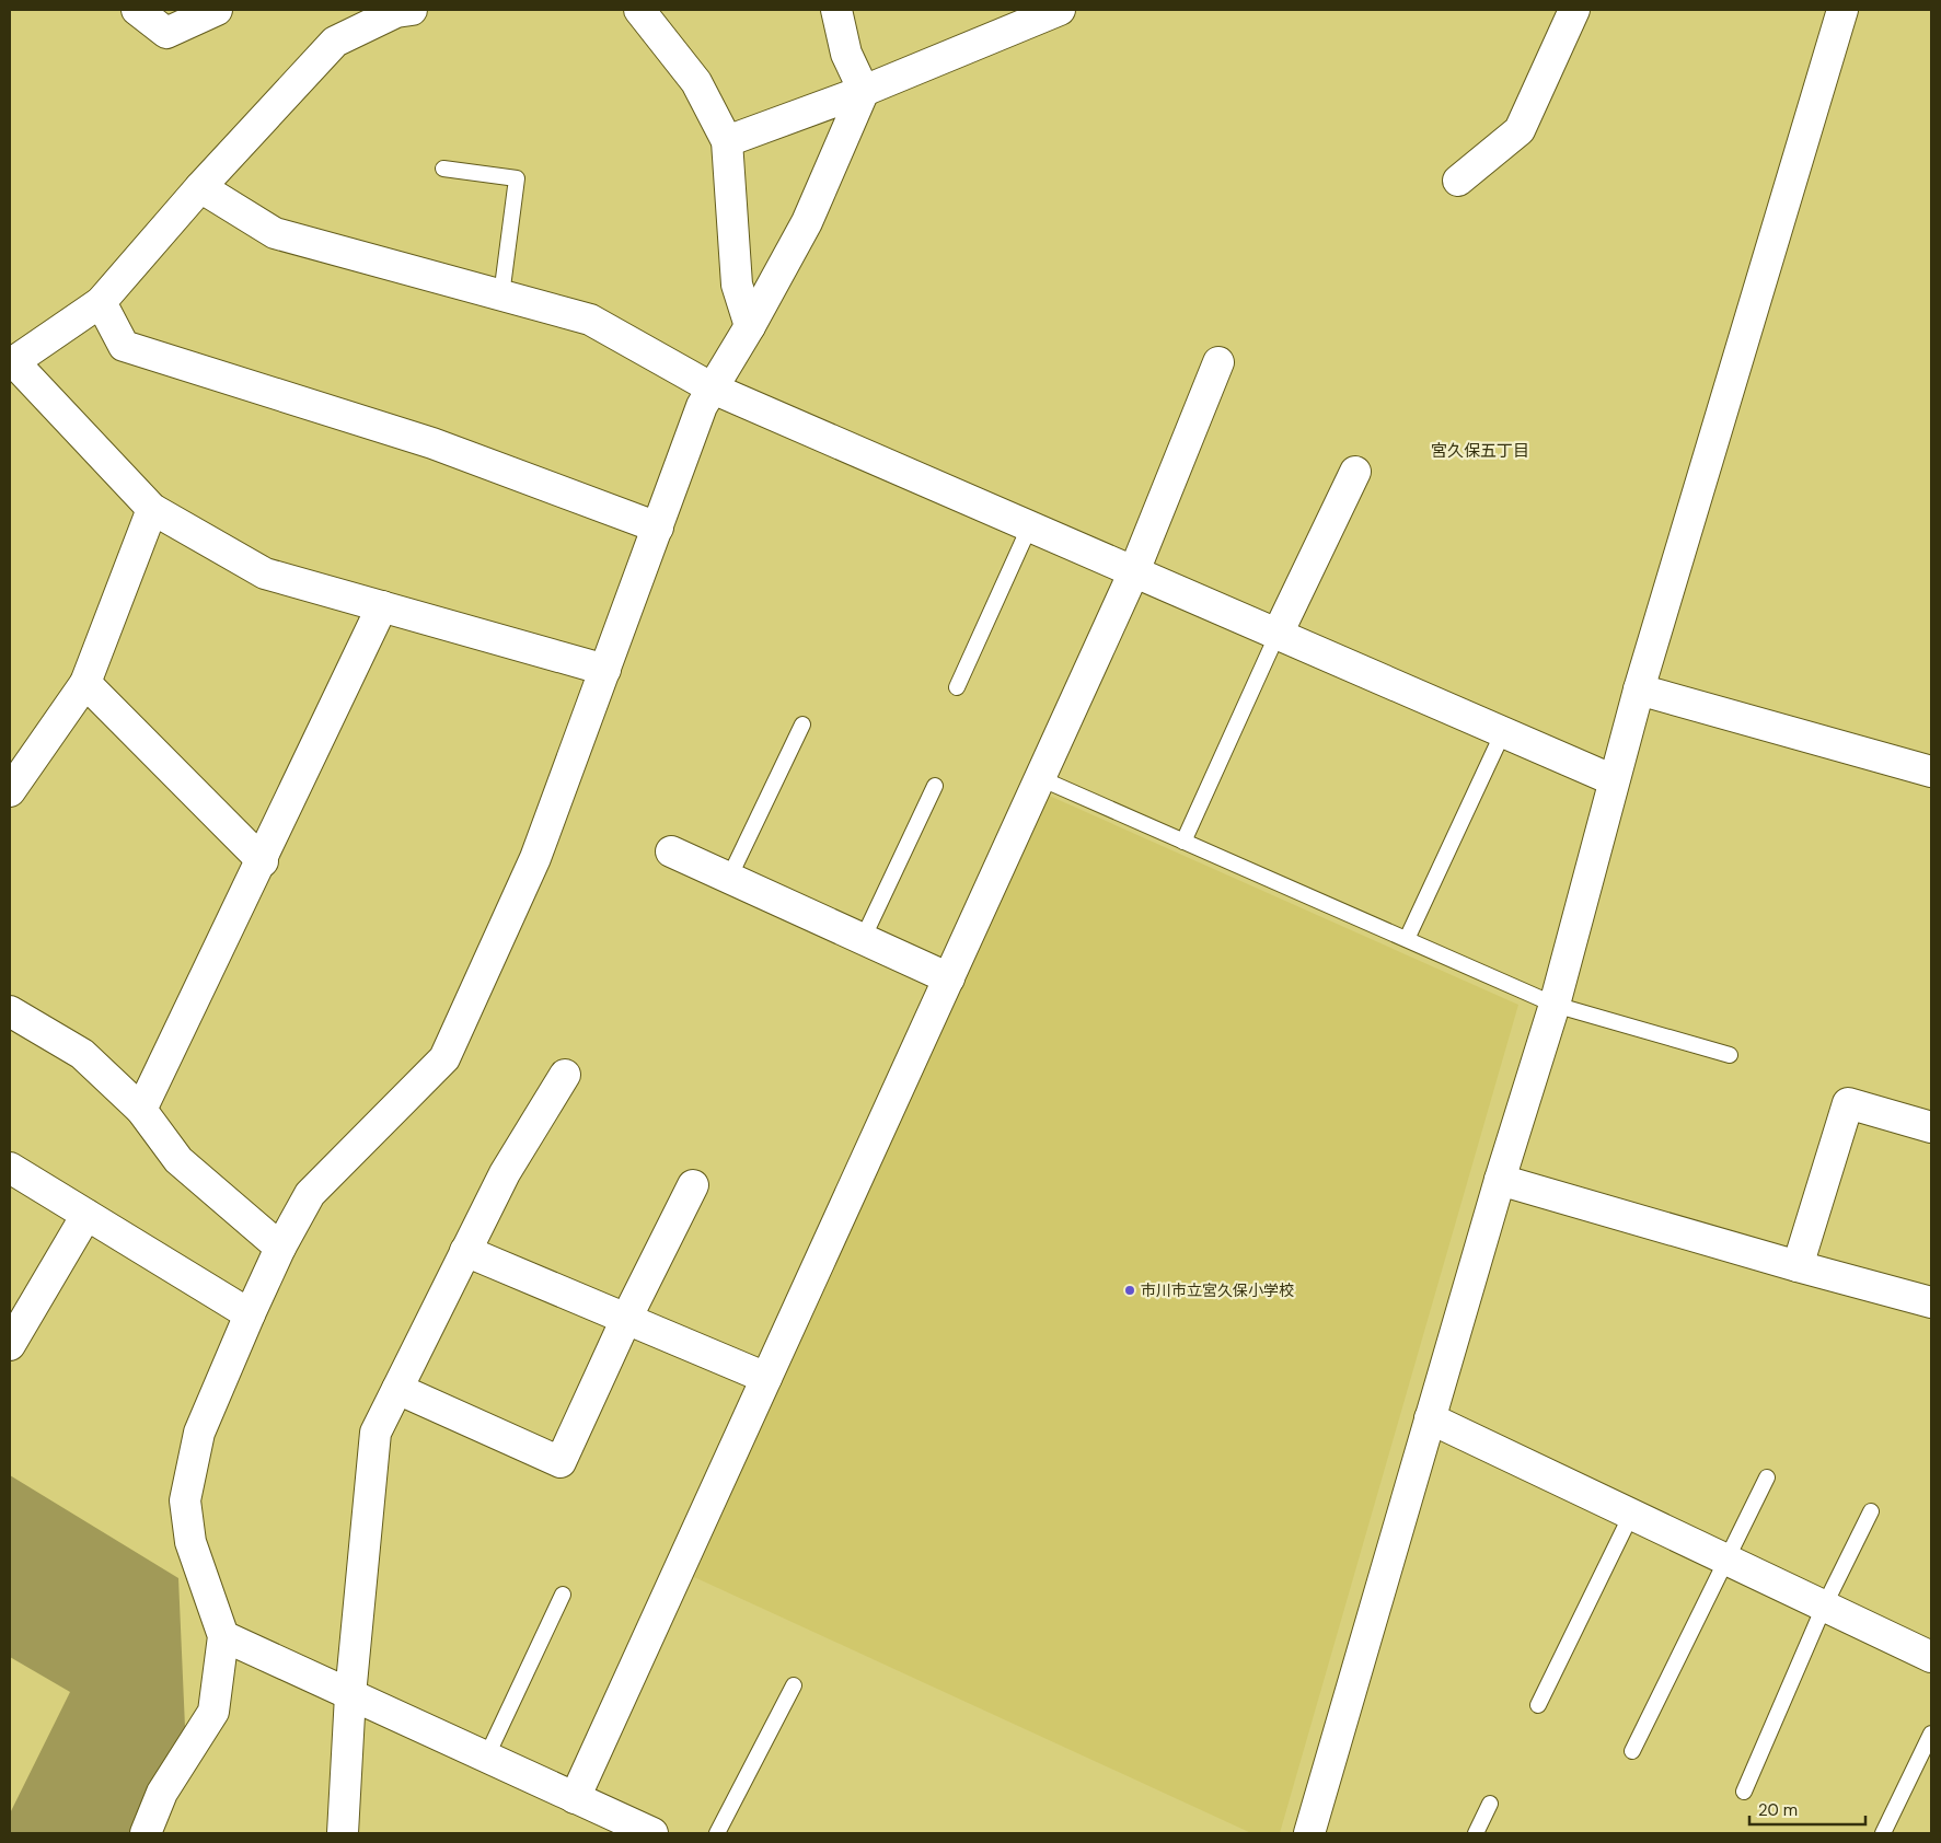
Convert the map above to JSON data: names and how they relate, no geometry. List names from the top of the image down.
{
  "districts": ["宮久保五丁目"],
  "places": ["市川市立宮久保小学校"],
  "scale_bar": "20 m"
}
